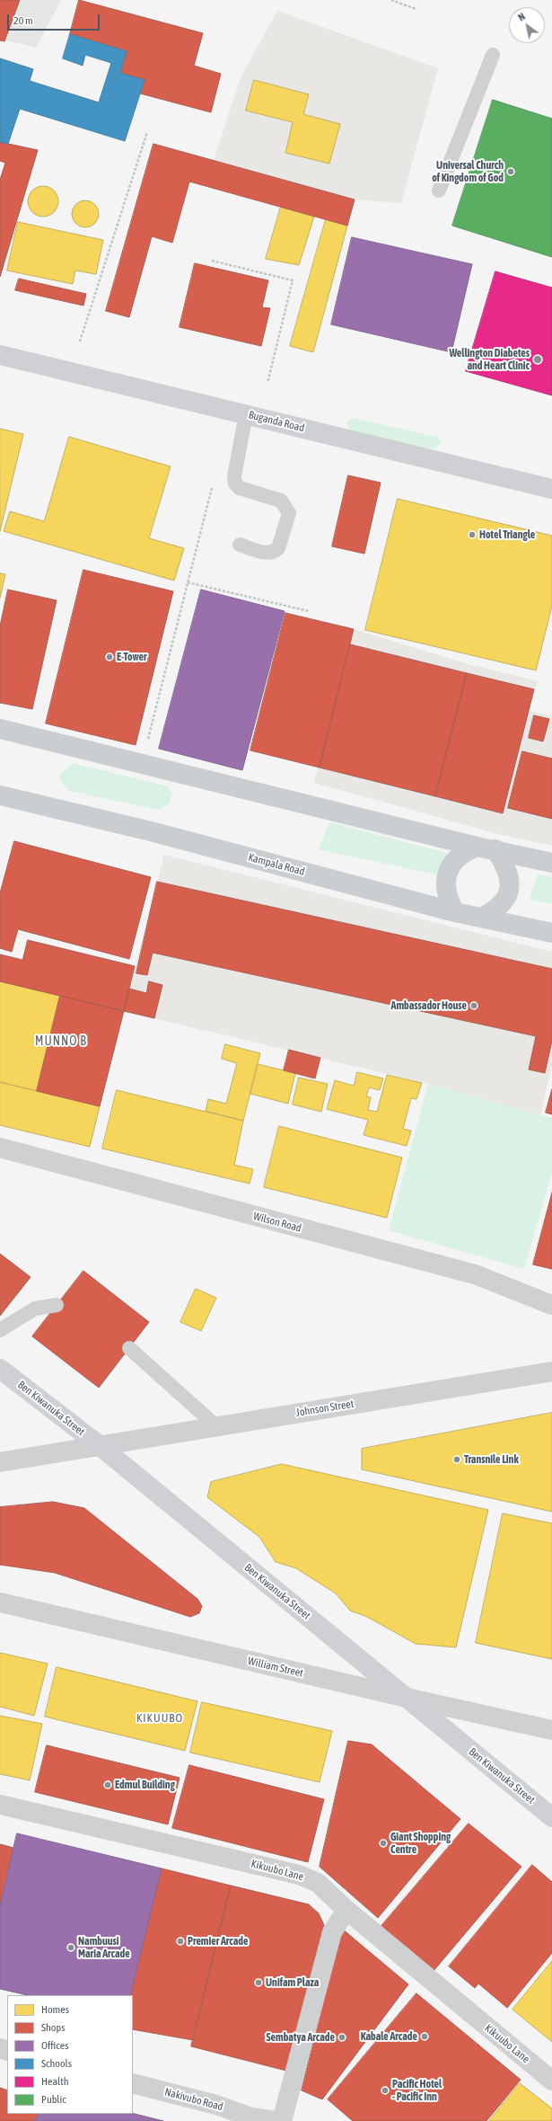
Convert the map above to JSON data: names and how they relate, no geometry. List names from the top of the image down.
{
  "streets": {
    "main road": ["Buganda Road", "Kampala Road", "Ben Kiwanuka Street"],
    "street": [
      "Wilson Road",
      "Johnson Street",
      "William Street",
      "Kikuubo Lane",
      "Nakivubo Road"
    ]
  },
  "crossings": [
    ["Ben Kiwanuka Street", "Johnson Street"],
    ["Ben Kiwanuka Street", "William Street"]
  ],
  "districts": ["MUNNO B", "KIKUUBO"],
  "places": [
    "Universal Church of Kingdom of God",
    "Wellington Diabetes and Heart Clinic",
    "Hotel Triangle",
    "E-Tower",
    "Ambassador House",
    "Transnile Link",
    "Edmul Building",
    "Giant Shopping Centre",
    "Premier Arcade",
    "Nambuusi Maria Arcade",
    "Unifam Plaza",
    "Kabale Arcade",
    "Sembatya Arcade",
    "Pacific Hotel - Pacific Inn"
  ],
  "legend": [
    "Homes",
    "Shops",
    "Offices",
    "Schools",
    "Health",
    "Public"
  ],
  "scale_bar": "20 m",
  "north": "top left"
}
